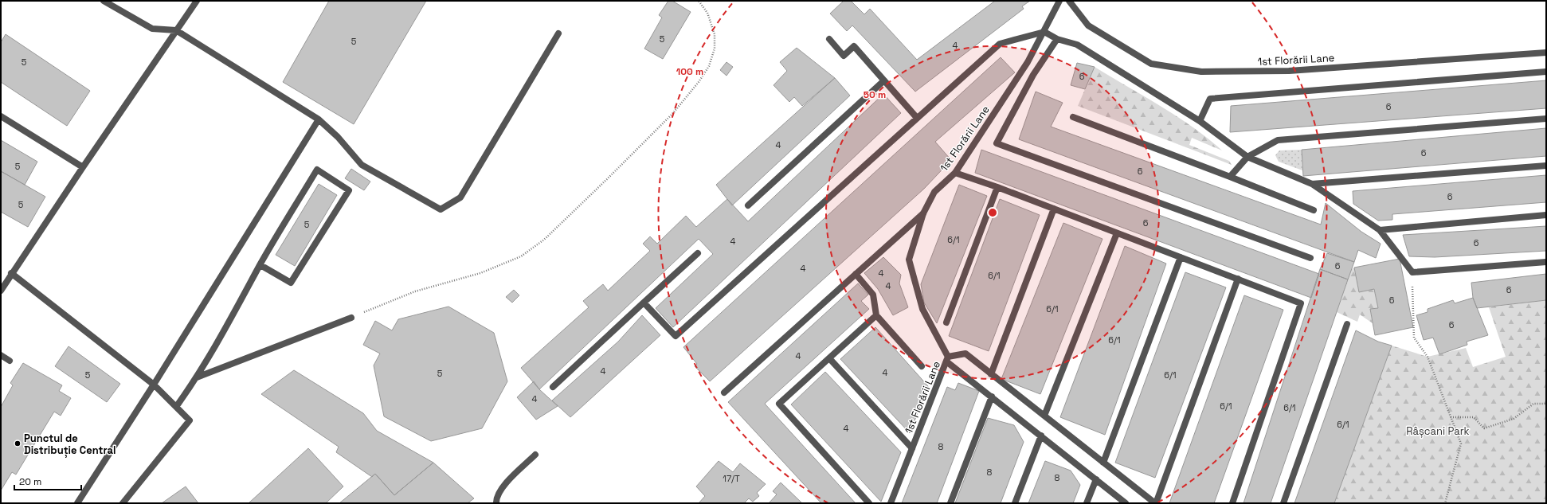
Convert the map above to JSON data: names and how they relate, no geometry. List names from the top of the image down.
{
  "streets": {
    "street": ["1st Florării Lane"]
  },
  "parks": ["Râșcani Park"],
  "places": ["Punctul de Distribuție Central"],
  "house_numbers": [
    "5",
    "5",
    "4",
    "5",
    "6",
    "6",
    "4",
    "6",
    "5",
    "6",
    "6",
    "5",
    "6",
    "5",
    "6/1",
    "4",
    "6",
    "6",
    "4",
    "4",
    "6/1",
    "4",
    "6",
    "6",
    "6/1",
    "6",
    "6/1",
    "4",
    "4",
    "4",
    "5",
    "5",
    "6/1",
    "4",
    "6/1",
    "6/1",
    "6/1",
    "4",
    "8",
    "8",
    "8",
    "17/T"
  ],
  "scale_bar": "20 m",
  "rings": ["100 m", "50 m"]
}
